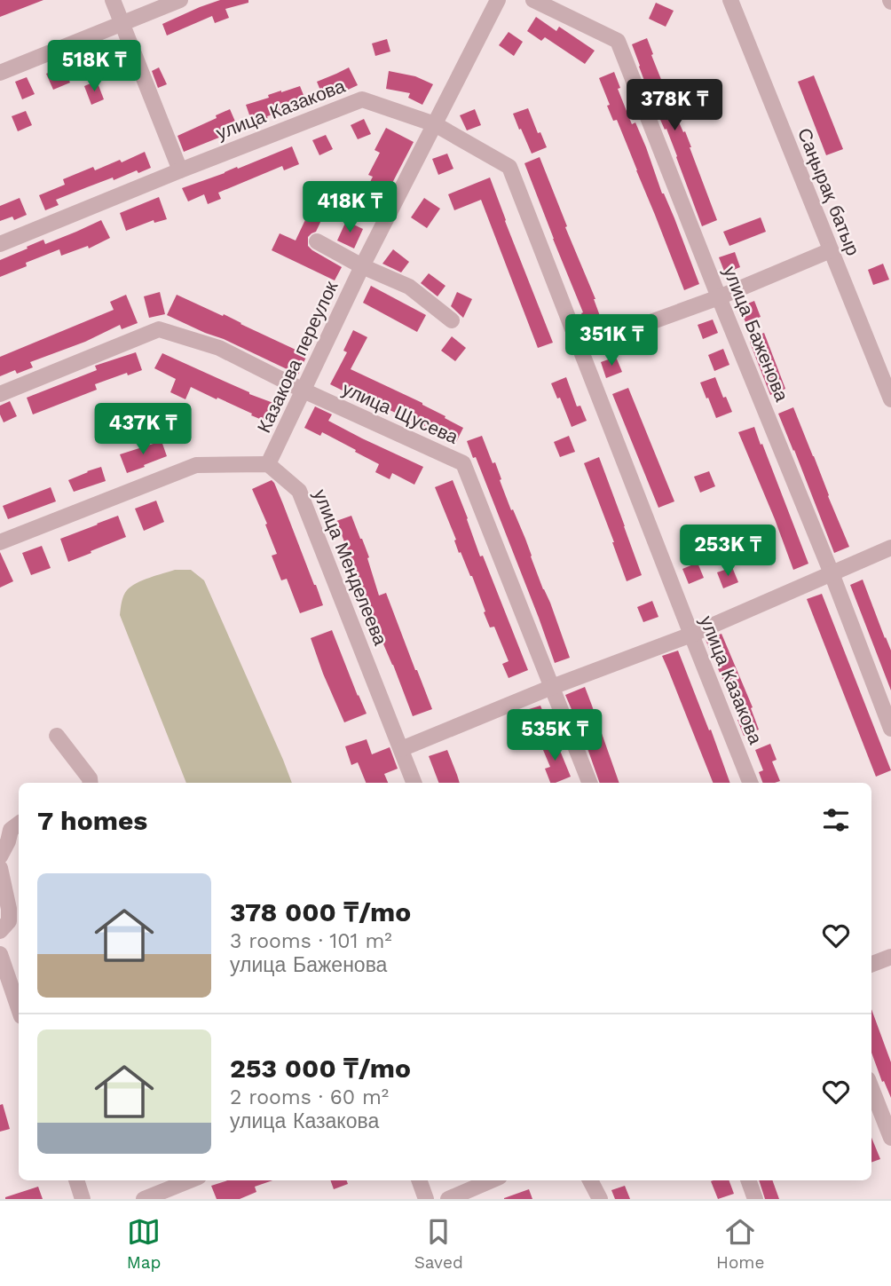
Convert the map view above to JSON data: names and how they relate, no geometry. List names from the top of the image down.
{
  "streets": {
    "street": [
      "улица Казакова",
      "Саңырақ батыр",
      "улица Баженова",
      "Казакова переулок",
      "улица Щусева",
      "улица Менделеева"
    ]
  },
  "crossings": [
    ["улица Казакова", "Казакова переулок"],
    ["Казакова переулок", "улица Щусева"],
    ["Казакова переулок", "улица Менделеева"]
  ],
  "page": {
    "price": [
      "518K ₸",
      "378K ₸",
      "418K ₸",
      "351K ₸",
      "437K ₸",
      "253K ₸",
      "535K ₸"
    ],
    "heading": "7 homes",
    "list": [
      {
        "name": "378 000 ₸/mo",
        "note": "3 rooms · 101 m² · улица Баженова"
      },
      {
        "name": "253 000 ₸/mo",
        "note": "2 rooms · 60 m² · улица Казакова"
      }
    ],
    "tabs": ["Map", "Saved", "Home"]
  }
}
